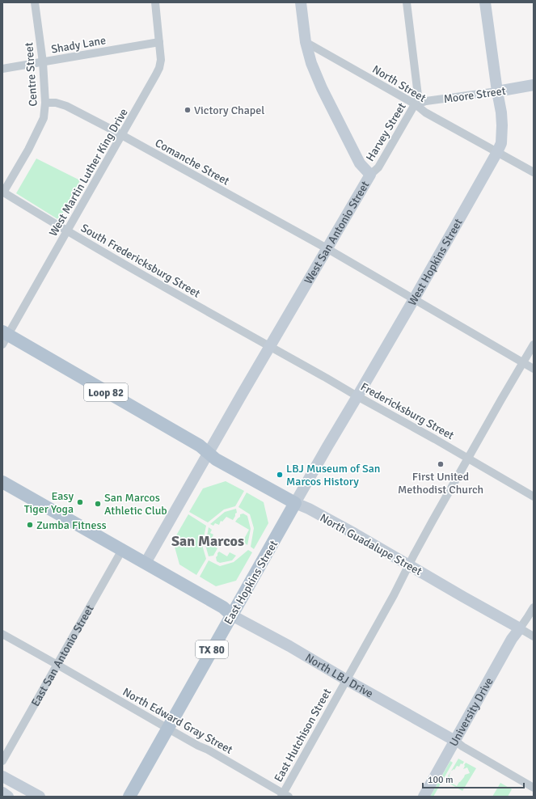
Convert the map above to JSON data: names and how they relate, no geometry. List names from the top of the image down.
{
  "streets": {
    "main road": [
      "Moore Street",
      "West San Antonio Street",
      "West Hopkins Street",
      "Loop 82",
      "North Guadalupe Street",
      "East Hopkins Street",
      "TX 80",
      "North LBJ Drive",
      "University Drive"
    ],
    "street": [
      "Shady Lane",
      "Centre Street",
      "North Street",
      "Harvey Street",
      "Comanche Street",
      "West Martin Luther King Drive",
      "South Fredericksburg Street",
      "Fredericksburg Street",
      "East San Antonio Street",
      "North Edward Gray Street",
      "East Hutchison Street"
    ]
  },
  "crossings": [
    ["Shady Lane", "Centre Street"],
    ["Shady Lane", "West Martin Luther King Drive"],
    ["Centre Street", "Comanche Street"],
    ["Centre Street", "South Fredericksburg Street"],
    ["North Street", "Moore Street"],
    ["North Street", "Harvey Street"],
    ["North Street", "West San Antonio Street"],
    ["North Street", "West Hopkins Street"],
    ["Moore Street", "Harvey Street"],
    ["Moore Street", "West Hopkins Street"],
    ["Harvey Street", "West San Antonio Street"],
    ["Comanche Street", "West Martin Luther King Drive"],
    ["Comanche Street", "West San Antonio Street"],
    ["Comanche Street", "West Hopkins Street"],
    ["Comanche Street", "East Hutchison Street"],
    ["West Martin Luther King Drive", "South Fredericksburg Street"],
    ["West Martin Luther King Drive", "Loop 82"],
    ["West San Antonio Street", "South Fredericksburg Street"],
    ["West San Antonio Street", "Loop 82"],
    ["West San Antonio Street", "Fredericksburg Street"],
    ["West San Antonio Street", "North Guadalupe Street"],
    ["South Fredericksburg Street", "Fredericksburg Street"],
    ["West Hopkins Street", "Fredericksburg Street"],
    ["West Hopkins Street", "North Guadalupe Street"],
    ["West Hopkins Street", "East Hopkins Street"],
    ["Loop 82", "North Guadalupe Street"],
    ["Fredericksburg Street", "East Hutchison Street"],
    ["North Guadalupe Street", "East Hopkins Street"],
    ["North Guadalupe Street", "University Drive"],
    ["North Guadalupe Street", "East Hutchison Street"],
    ["East Hopkins Street", "North LBJ Drive"],
    ["East Hopkins Street", "North Edward Gray Street"],
    ["East San Antonio Street", "North LBJ Drive"],
    ["East San Antonio Street", "North Edward Gray Street"],
    ["North LBJ Drive", "University Drive"],
    ["North LBJ Drive", "East Hutchison Street"],
    ["North Edward Gray Street", "East Hutchison Street"]
  ],
  "districts": ["San Marcos"],
  "places": [
    "Victory Chapel",
    "First United Methodist Church",
    "LBJ Museum of San Marcos History",
    "Easy Tiger Yoga",
    "San Marcos Athletic Club",
    "Zumba Fitness"
  ],
  "scale_bar": "100 m"
}
